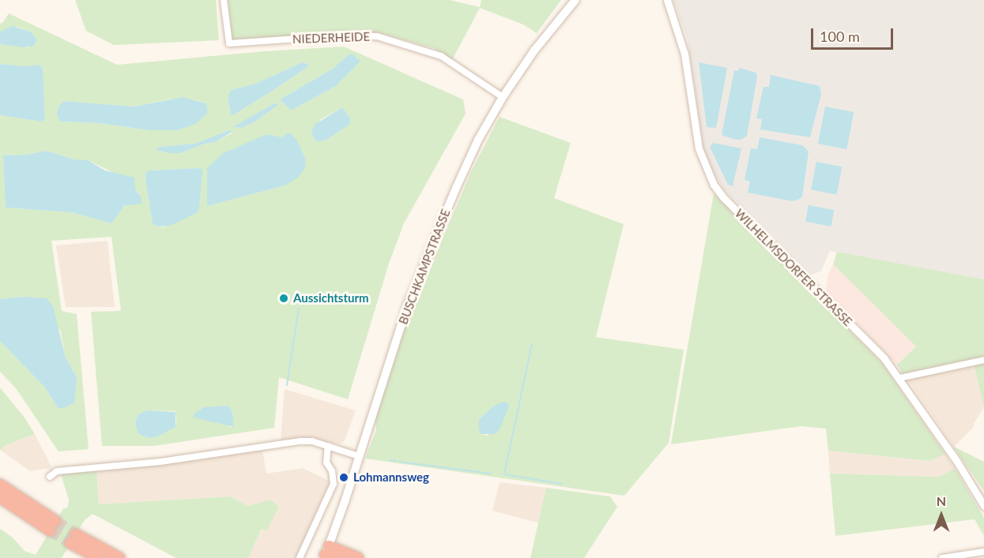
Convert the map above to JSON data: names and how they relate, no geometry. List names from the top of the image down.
{
  "streets": {
    "main road": ["BUSCHKAMPSTRASSE"],
    "street": ["NIEDERHEIDE", "WILHELMSDORFER STRASSE"]
  },
  "crossings": [
    ["NIEDERHEIDE", "BUSCHKAMPSTRASSE"]
  ],
  "places": ["Aussichtsturm", "Lohmannsweg"],
  "scale_bar": "100 m",
  "north": "top"
}
